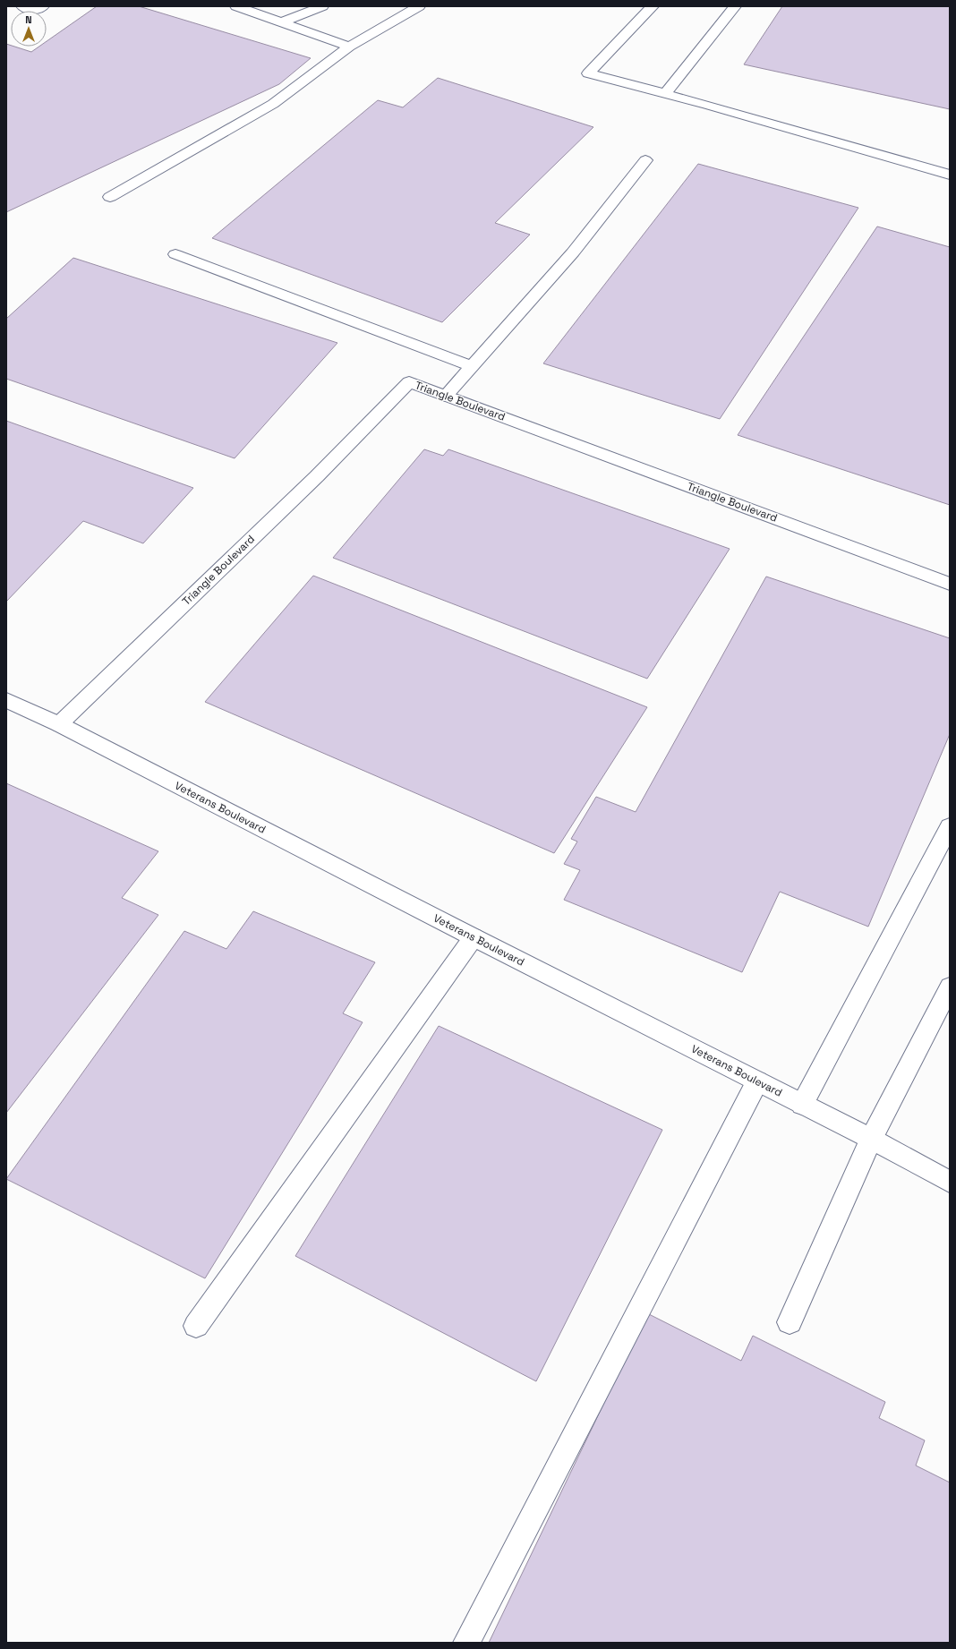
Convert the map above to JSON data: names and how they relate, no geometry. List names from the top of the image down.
{
  "streets": {
    "street": ["Triangle Boulevard", "Veterans Boulevard"]
  },
  "crossings": [
    ["Triangle Boulevard", "Veterans Boulevard"]
  ],
  "north": "top"
}
